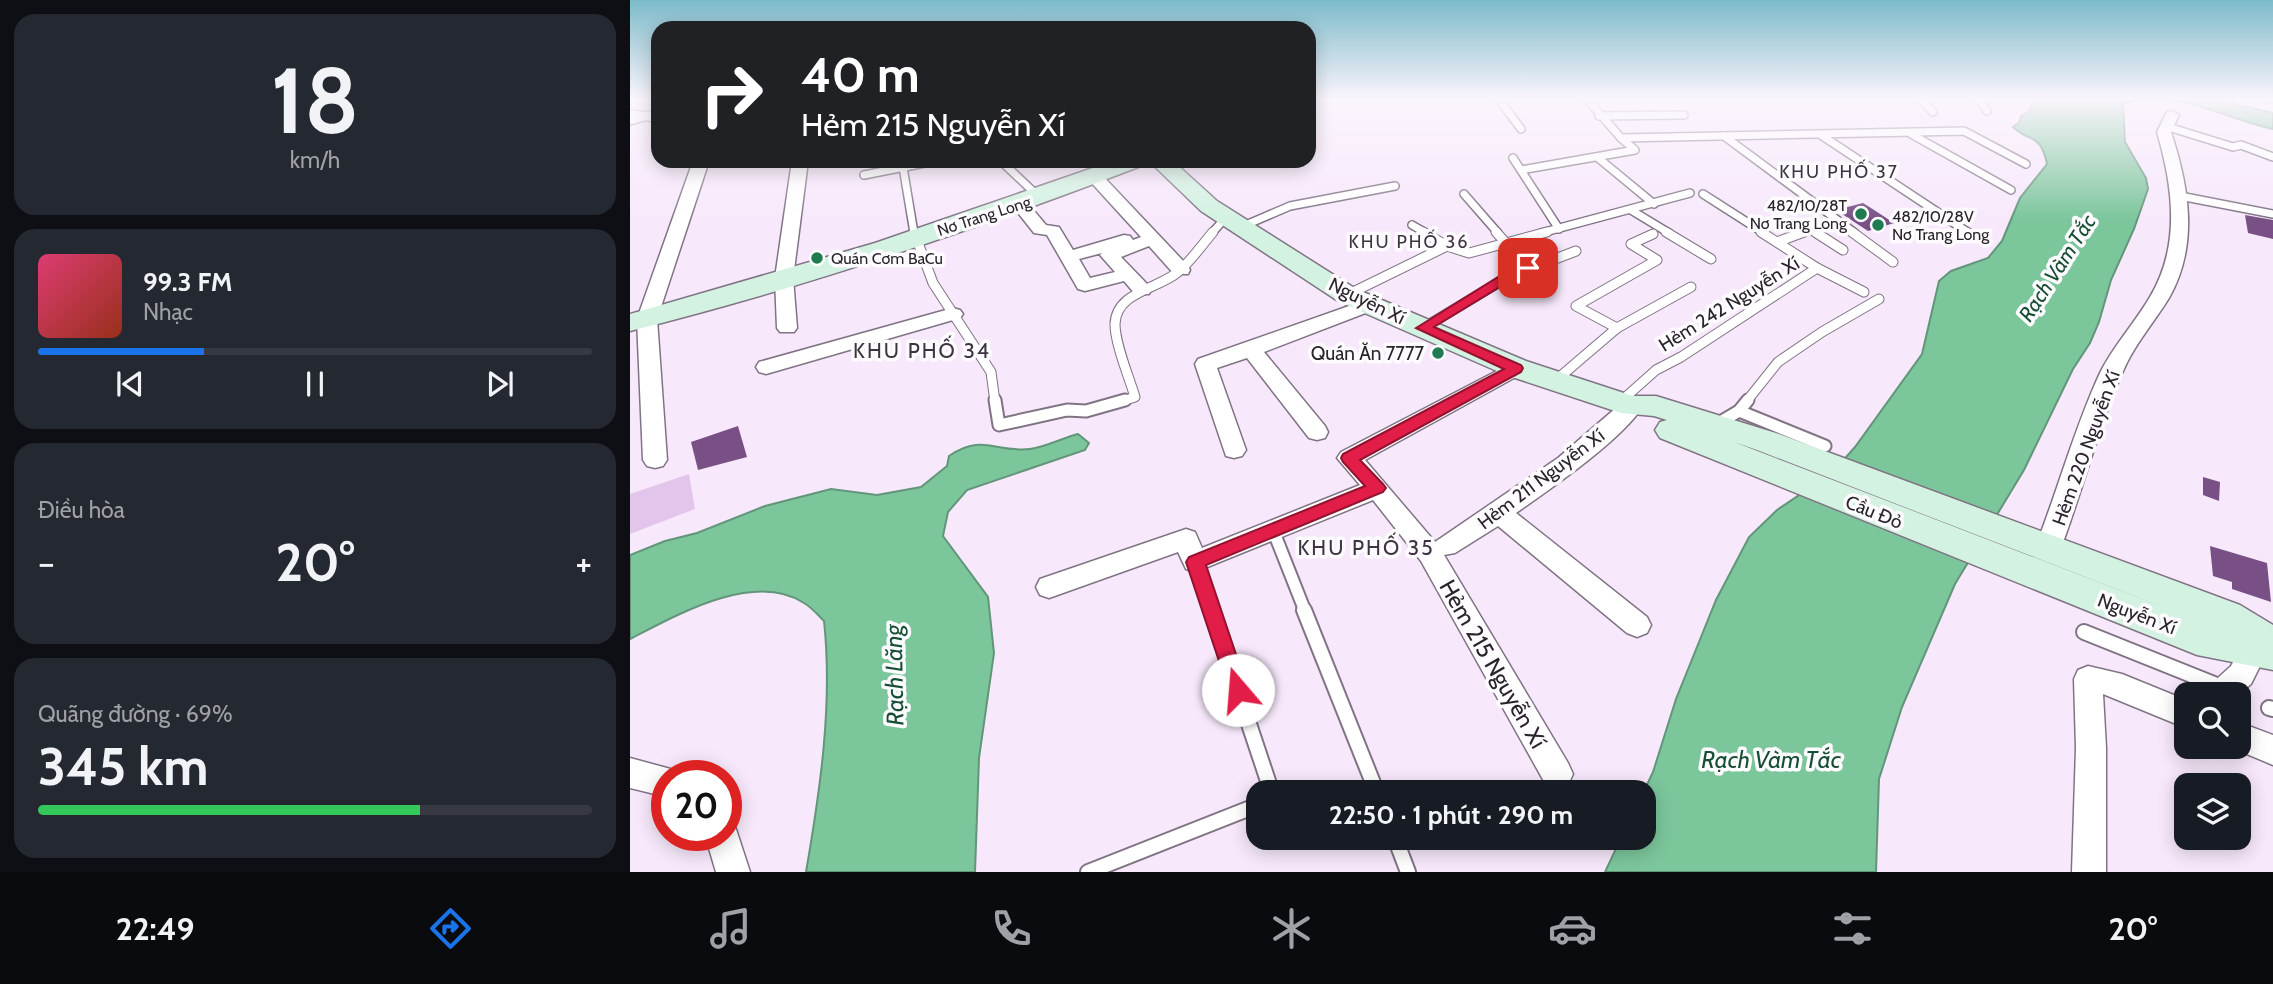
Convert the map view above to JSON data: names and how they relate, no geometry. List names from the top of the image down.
{
  "streets": {
    "main road": ["Nơ Trang Long", "Nguyễn Xí", "Cầu Đỏ"],
    "street": ["Hẻm 220 Nguyễn Xí", "Hẻm 211 Nguyễn Xí", "Hẻm 215 Nguyễn Xí"],
    "lane": ["Hẻm 242 Nguyễn Xí"]
  },
  "crossings": [
    ["Nguyễn Xí", "Hẻm 242 Nguyễn Xí"],
    ["Nguyễn Xí", "Hẻm 220 Nguyễn Xí"],
    ["Nguyễn Xí", "Hẻm 211 Nguyễn Xí"],
    ["Nguyễn Xí", "Cầu Đỏ"],
    ["Nguyễn Xí", "Hẻm 215 Nguyễn Xí"],
    ["Hẻm 242 Nguyễn Xí", "Hẻm 211 Nguyễn Xí"],
    ["Hẻm 220 Nguyễn Xí", "Cầu Đỏ"]
  ],
  "districts": [
    "KHU PHỐ 37",
    "KHU PHỐ 36",
    "KHU PHỐ 34",
    "KHU PHỐ 35"
  ],
  "water": ["Rạch Vàm Tắc", "Rạch Lăng"],
  "places": [
    "482/10/28T Nơ Trang Long",
    "482/10/28V Nơ Trang Long",
    "Quán Cơm BaCu",
    "Quán Ăn 7777"
  ],
  "page": {
    "tile": [
      ["18", "km/h"],
      "Điều hòa",
      ["Quãng đường · 69%", "345 km"]
    ],
    "turn": ["40 m", "Hẻm 215 Nguyễn Xí"],
    "song": ["99.3 FM", "Nhạc"],
    "heat": ["−", "20°", "+"],
    "limit": "20",
    "trip": "22:50 · 1 phút · 290 m",
    "tabs": ["22:49", "20°"]
  }
}
